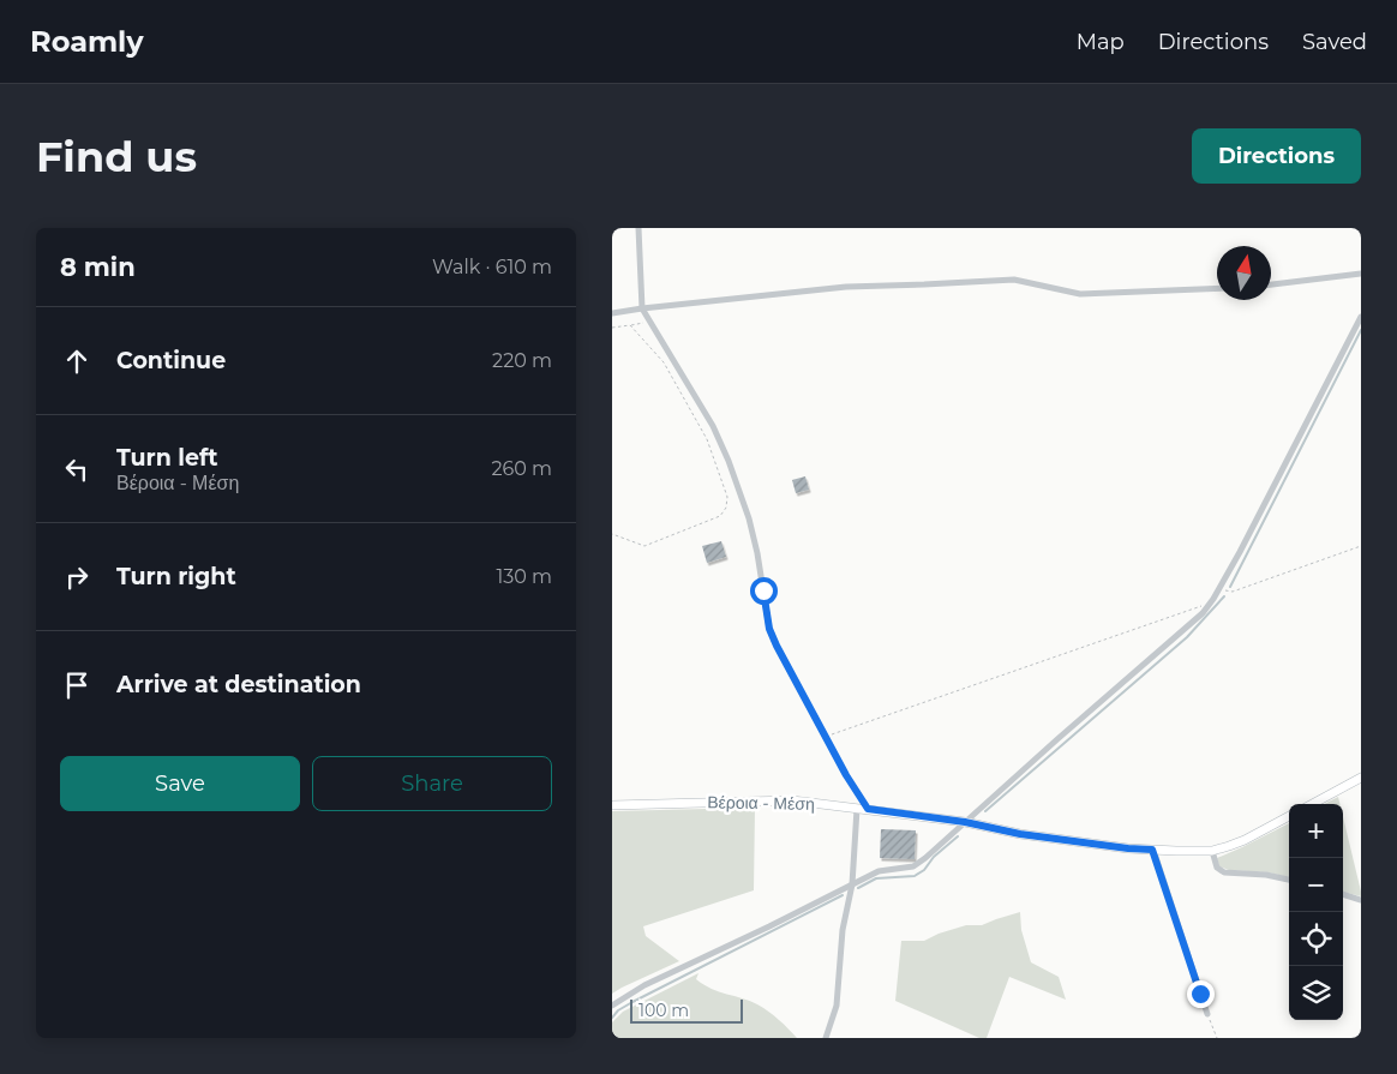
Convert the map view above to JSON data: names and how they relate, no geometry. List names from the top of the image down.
{
  "streets": {
    "street": ["Βέροια - Μέση"]
  },
  "scale_bar": "100 m",
  "north": "top",
  "page": {
    "header": "Roamly",
    "nav": ["Map", "Directions", "Saved"],
    "buttons": [
      "Directions",
      ["Save", "Share"]
    ],
    "title": "Find us",
    "heading": ["8 min", "Walk · 610 m"],
    "list": [
      ["Continue", "220 m"],
      ["Turn left", "Βέροια - Μέση", "260 m"],
      ["Turn right", "130 m"],
      "Arrive at destination"
    ],
    "map_buttons": ["+", "−"],
    "scale": "100 m"
  }
}
